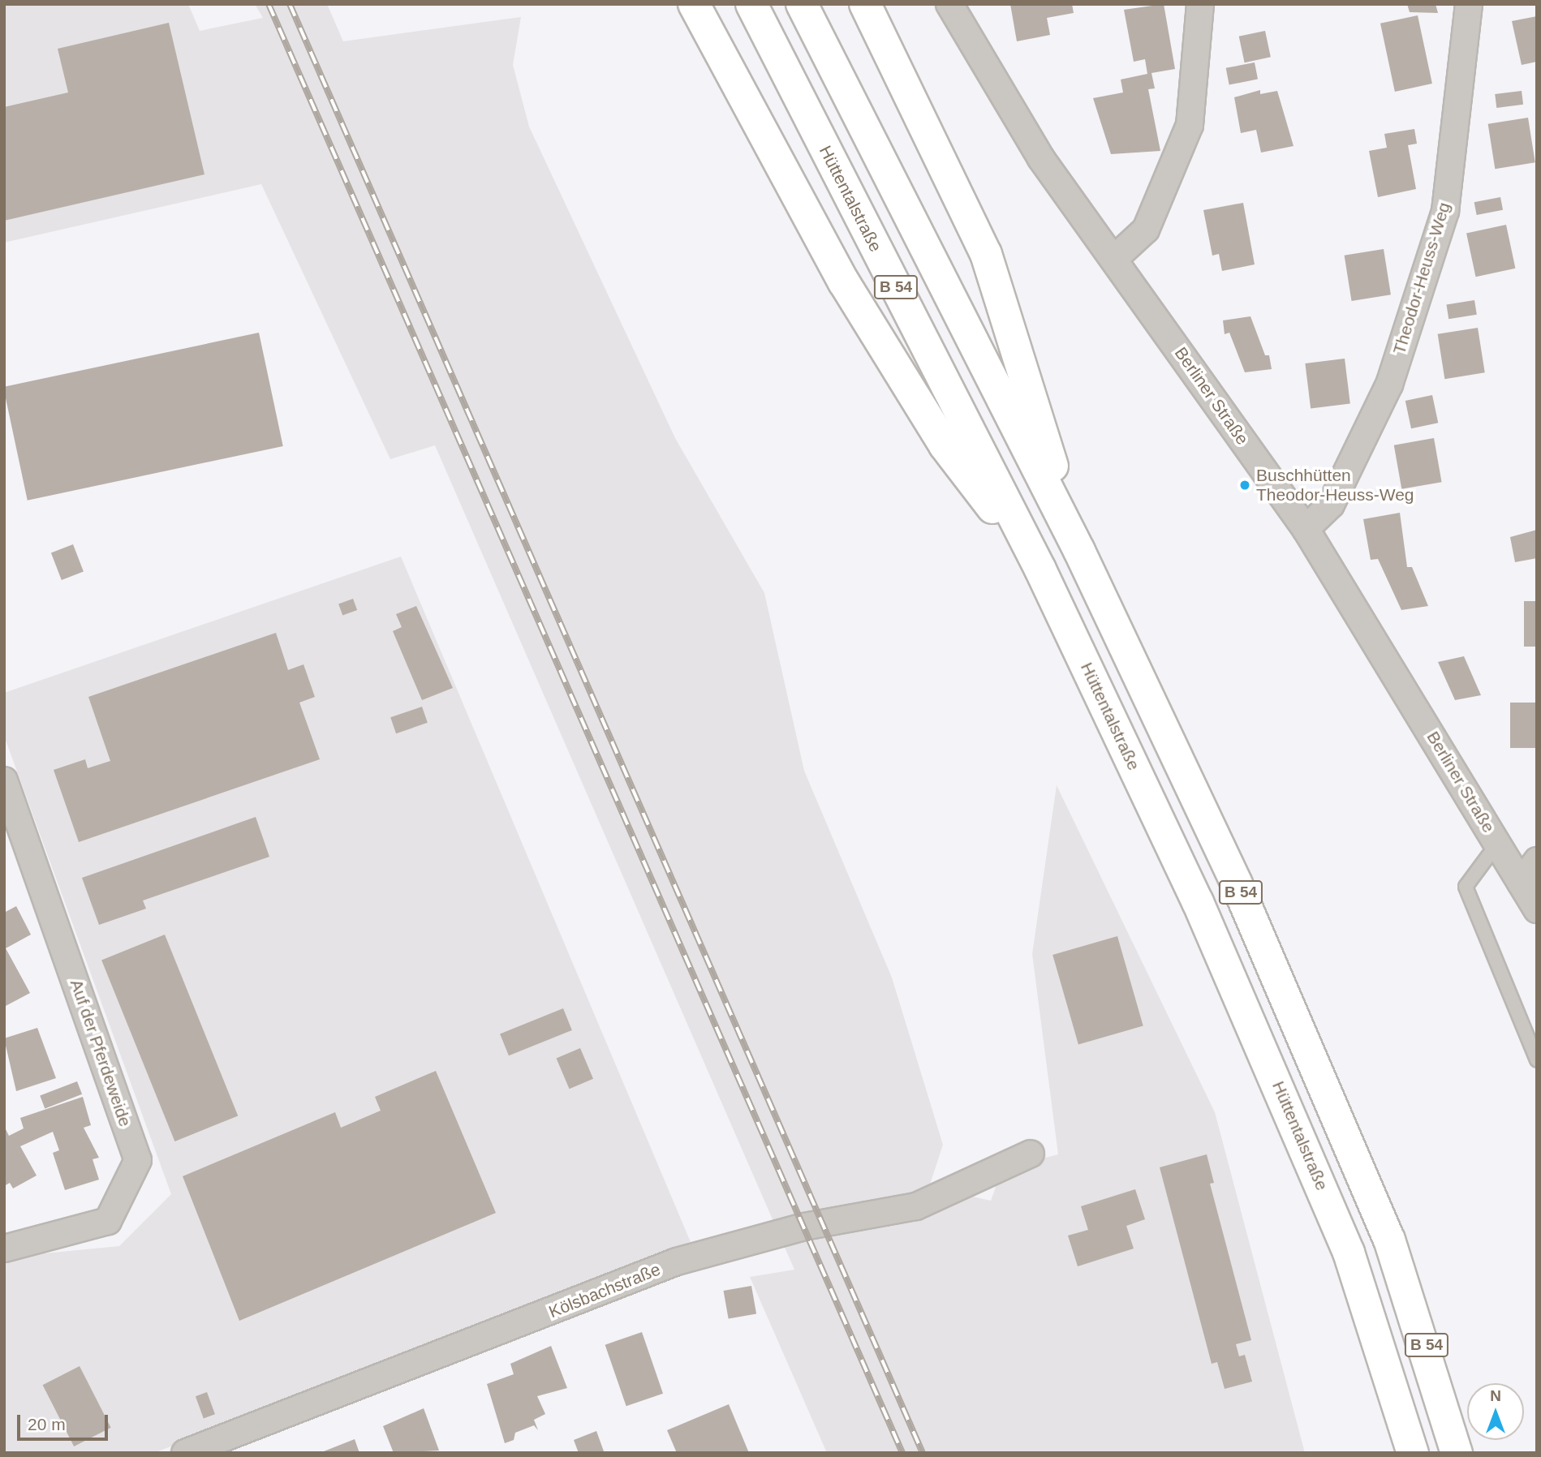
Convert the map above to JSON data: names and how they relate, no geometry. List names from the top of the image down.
{
  "streets": {
    "highway": ["Hüttentalstraße", "B 54"],
    "street": [
      "Theodor-Heuss-Weg",
      "Berliner Straße",
      "Auf der Pferdeweide",
      "Kölsbachstraße"
    ]
  },
  "crossings": [
    ["Theodor-Heuss-Weg", "Berliner Straße"]
  ],
  "places": ["Buschhütten Theodor-Heuss-Weg"],
  "scale_bar": "20 m",
  "north": "top"
}
